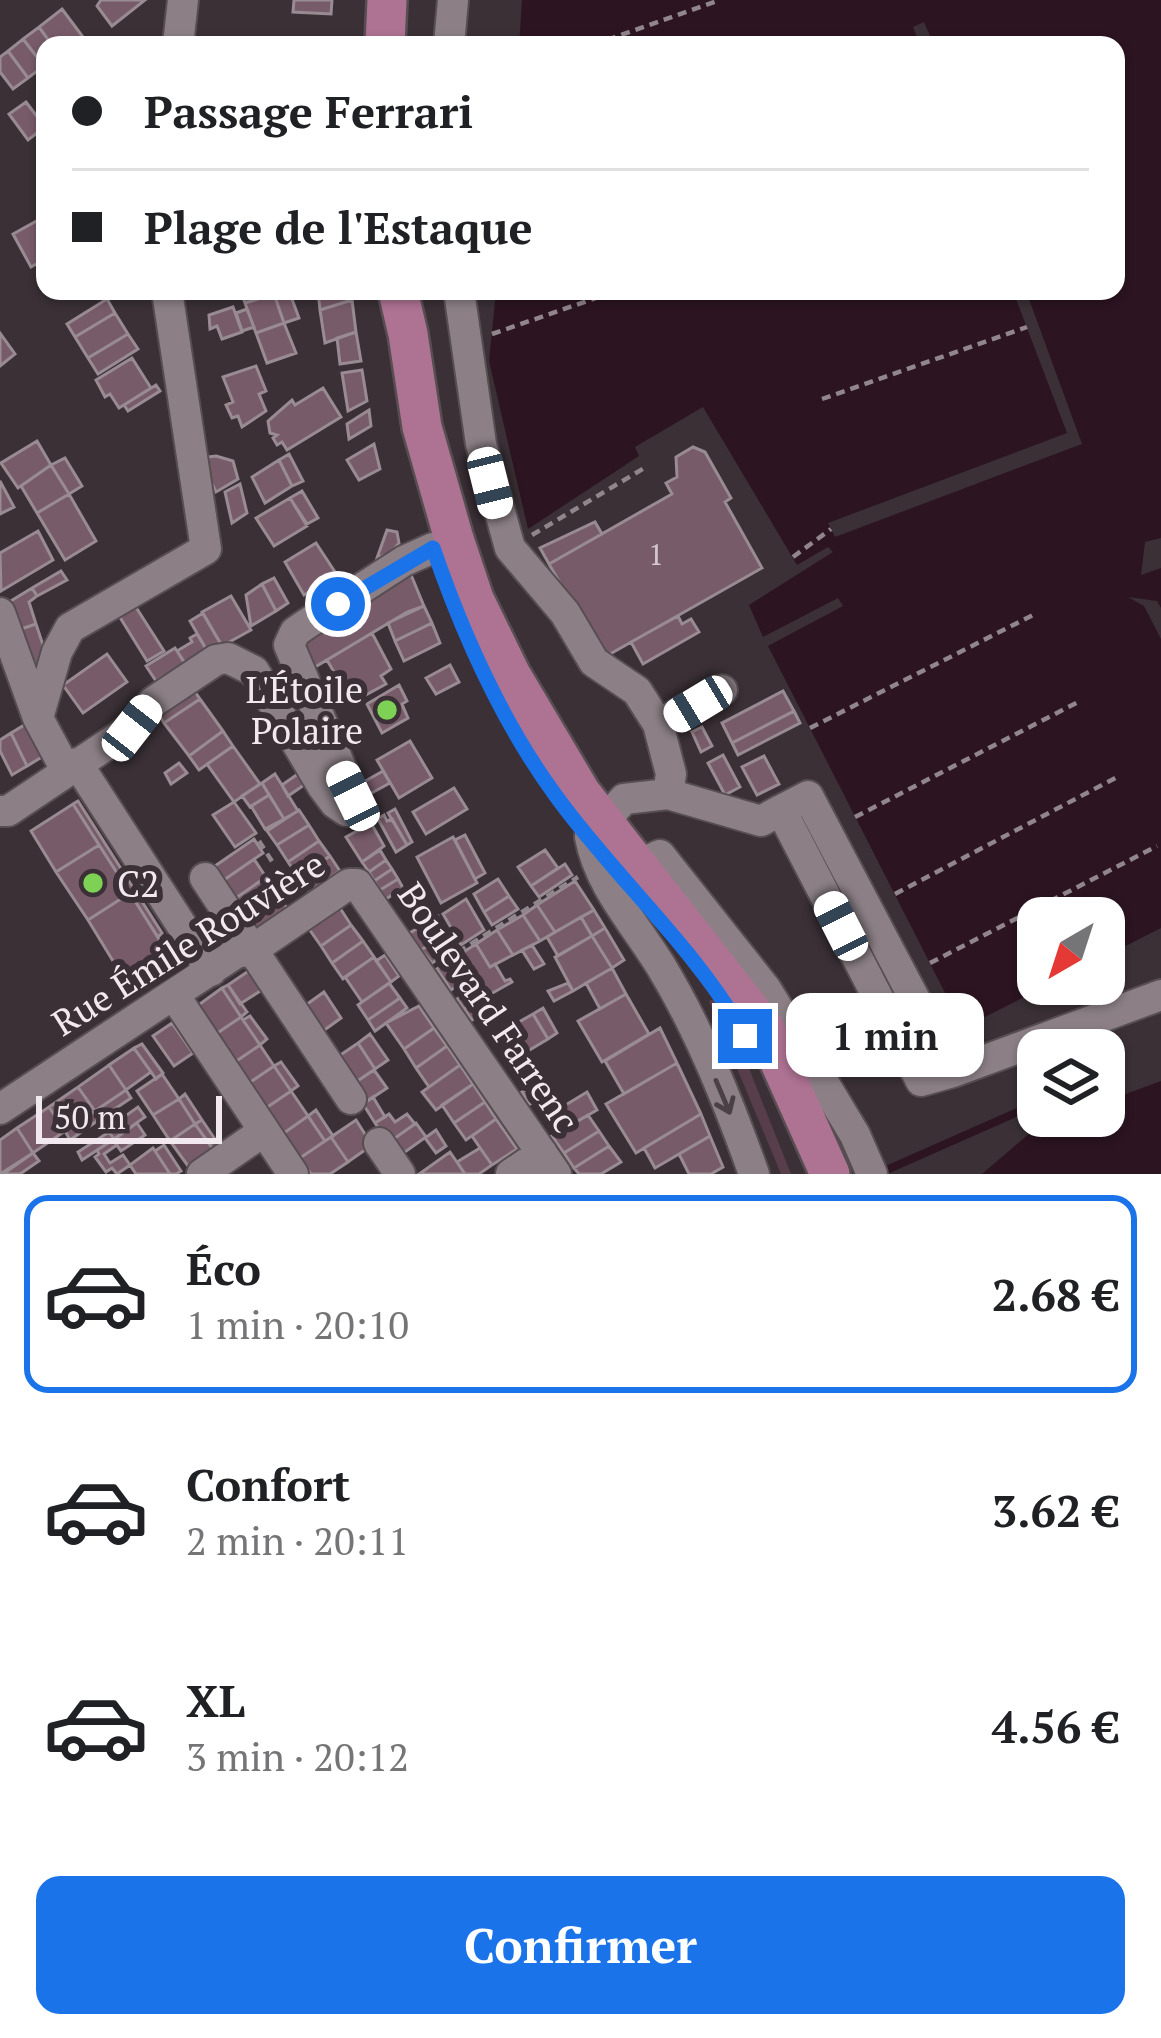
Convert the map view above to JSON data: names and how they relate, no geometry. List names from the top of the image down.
{
  "streets": {
    "street": ["Rue Émile Rouvière", "Boulevard Farrenc"]
  },
  "crossings": [
    ["Rue Émile Rouvière", "Boulevard Farrenc"]
  ],
  "places": ["L'Étoile Polaire", "C2"],
  "house_numbers": ["1"],
  "scale_bar": "50 m",
  "north": "bottom left",
  "page": {
    "banner": ["Passage Ferrari", "Plage de l'Estaque"],
    "bubble": "1 min",
    "scale": "50 m",
    "list": [
      {
        "name": "Éco",
        "note": "1 min · 20:10",
        "value": "2.68 €"
      },
      {
        "name": "Confort",
        "note": "2 min · 20:11",
        "value": "3.62 €"
      },
      {
        "name": "XL",
        "note": "3 min · 20:12",
        "value": "4.56 €"
      }
    ],
    "buttons": "Confirmer"
  }
}
